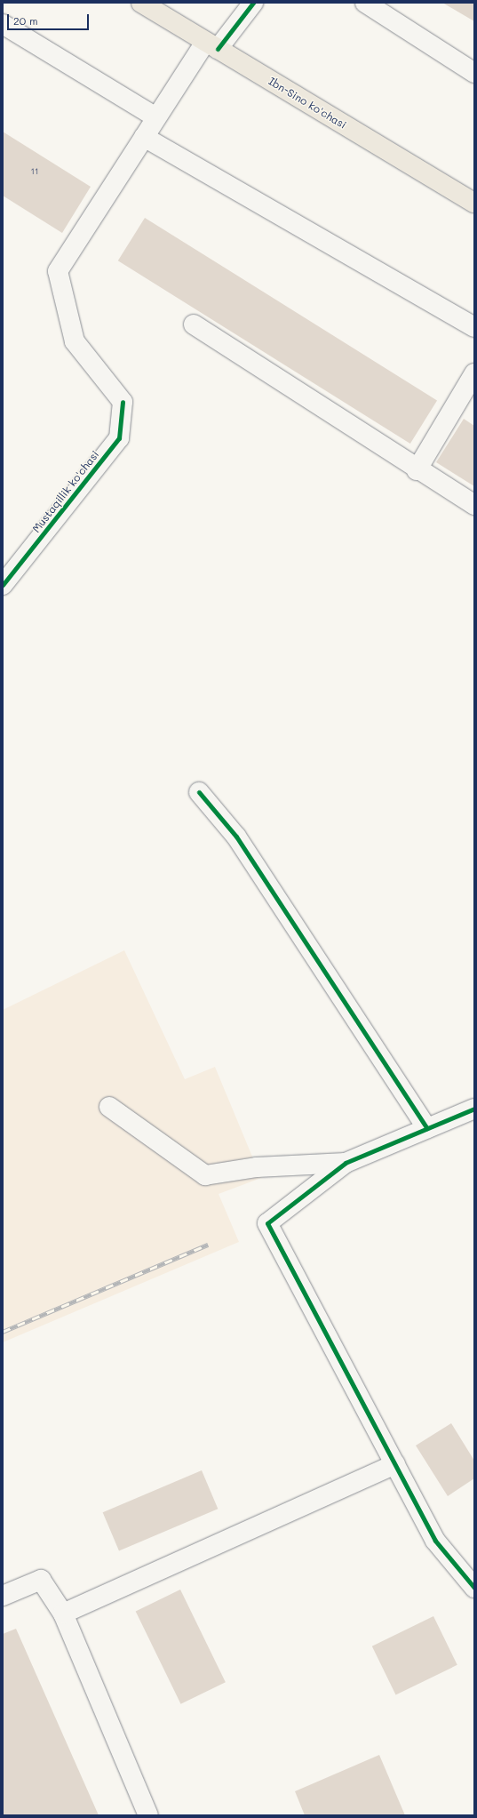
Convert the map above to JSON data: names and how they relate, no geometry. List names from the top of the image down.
{
  "streets": {
    "main road": ["Ibn-Sino ko'chasi"],
    "street": ["Mustaqillik ko'chasi"]
  },
  "house_numbers": ["11"],
  "scale_bar": "20 m"
}
